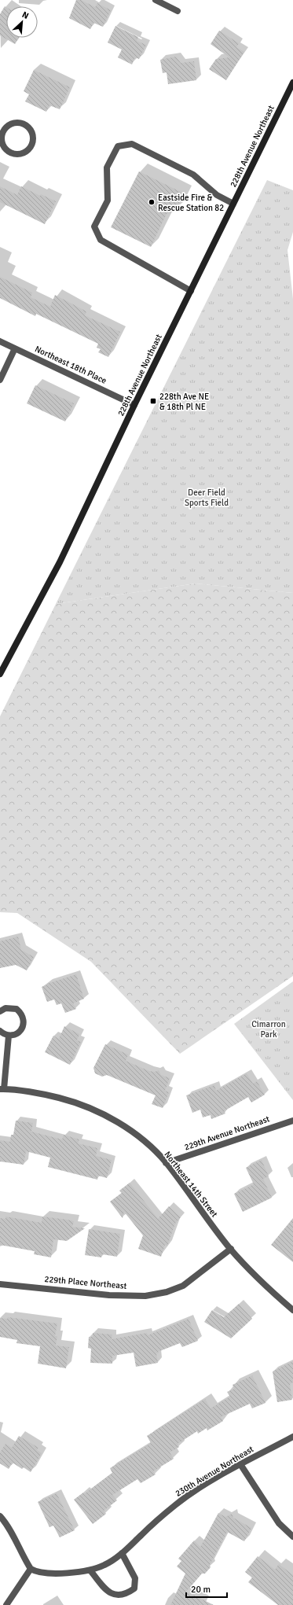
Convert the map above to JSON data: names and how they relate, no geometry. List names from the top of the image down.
{
  "streets": {
    "main road": ["228th Avenue Northeast"],
    "street": [
      "Northeast 18th Place",
      "229th Avenue Northeast",
      "Northeast 14th Street",
      "229th Place Northeast",
      "230th Avenue Northeast"
    ]
  },
  "crossings": [
    ["228th Avenue Northeast", "Northeast 18th Place"],
    ["229th Avenue Northeast", "Northeast 14th Street"],
    ["Northeast 14th Street", "229th Place Northeast"]
  ],
  "parks": ["Deer Field Sports Field", "Cimarron Park"],
  "places": {
    "other": ["Eastside Fire & Rescue Station 82"],
    "transit": ["228th Ave NE & 18th Pl NE"]
  },
  "scale_bar": "20 m",
  "north": "top right"
}
